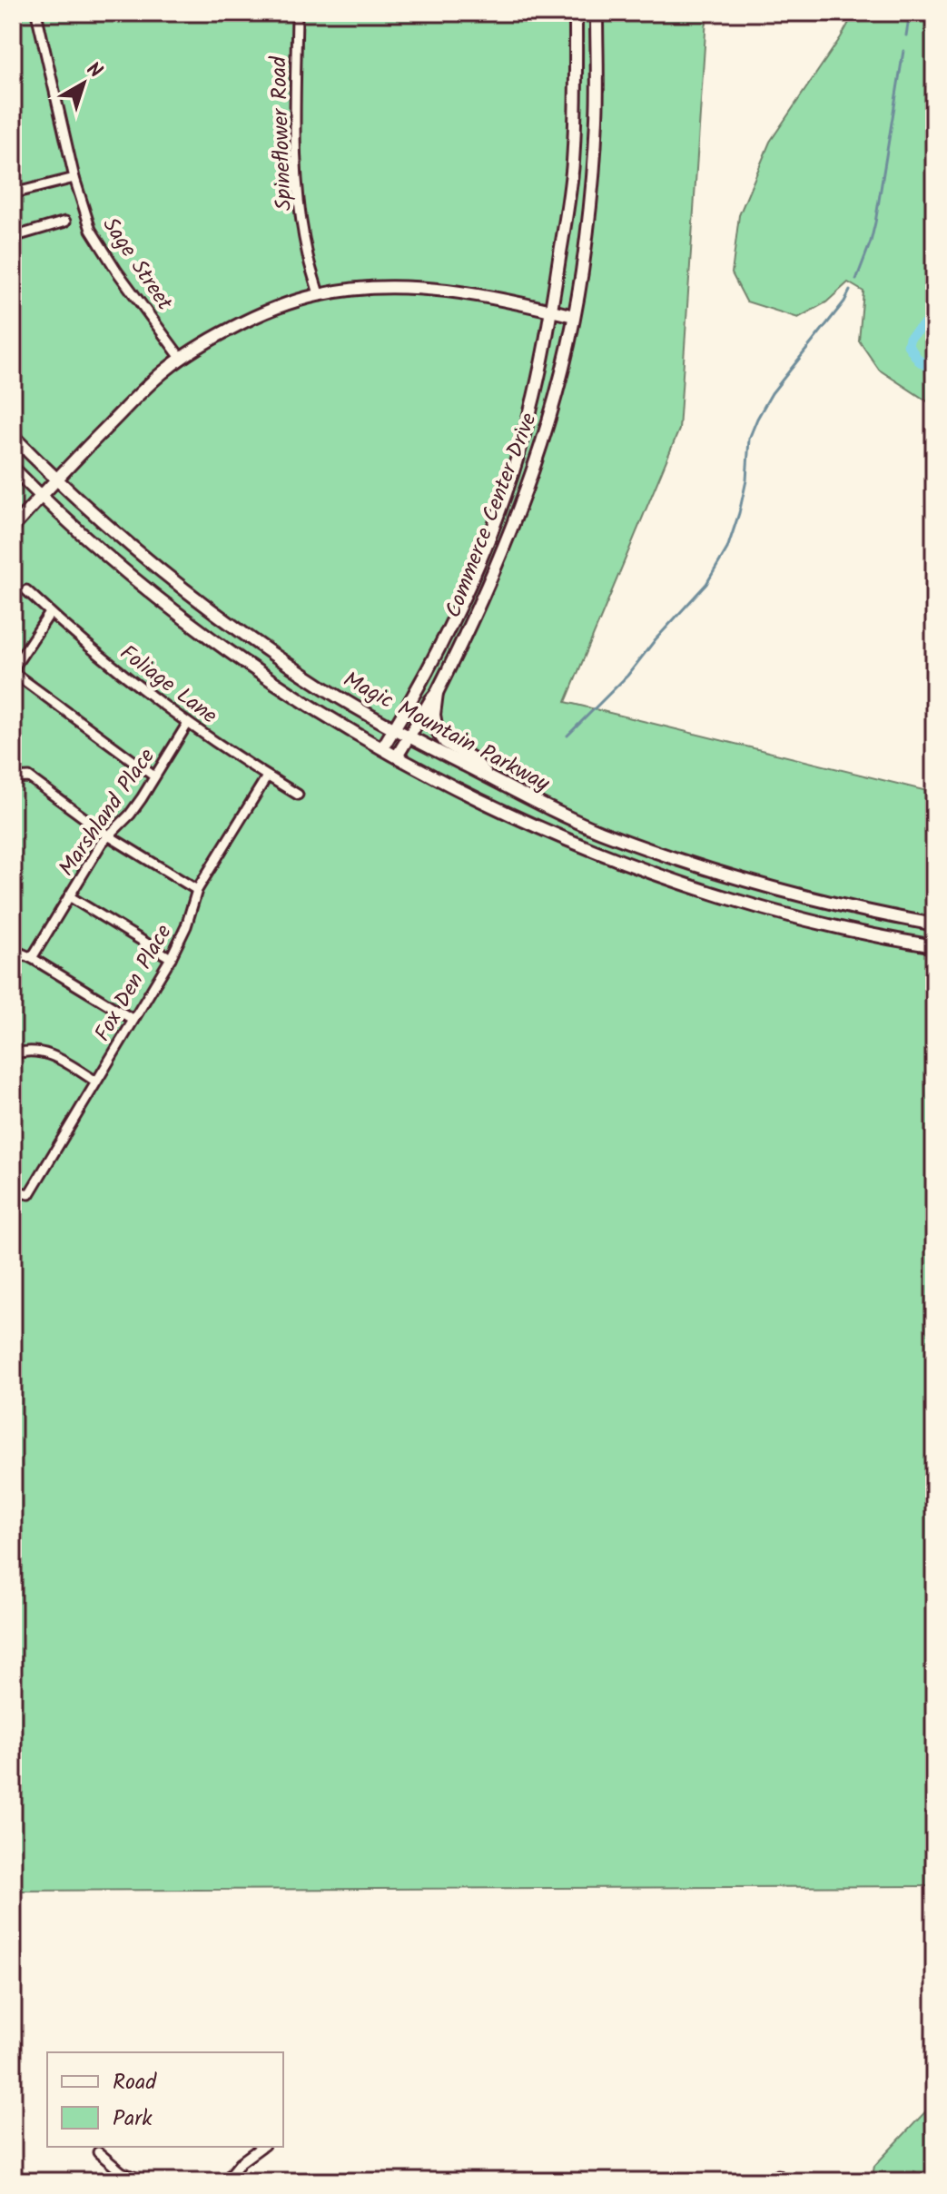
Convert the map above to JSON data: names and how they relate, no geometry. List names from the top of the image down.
{
  "streets": {
    "main road": ["Commerce Center Drive", "Magic Mountain Parkway"],
    "street": [
      "Spineflower Road",
      "Sage Street",
      "Foliage Lane",
      "Marshland Place",
      "Fox Den Place"
    ]
  },
  "crossings": [
    ["Commerce Center Drive", "Magic Mountain Parkway"],
    ["Foliage Lane", "Marshland Place"],
    ["Foliage Lane", "Fox Den Place"]
  ],
  "legend": ["Road", "Park"],
  "north": "top right"
}
